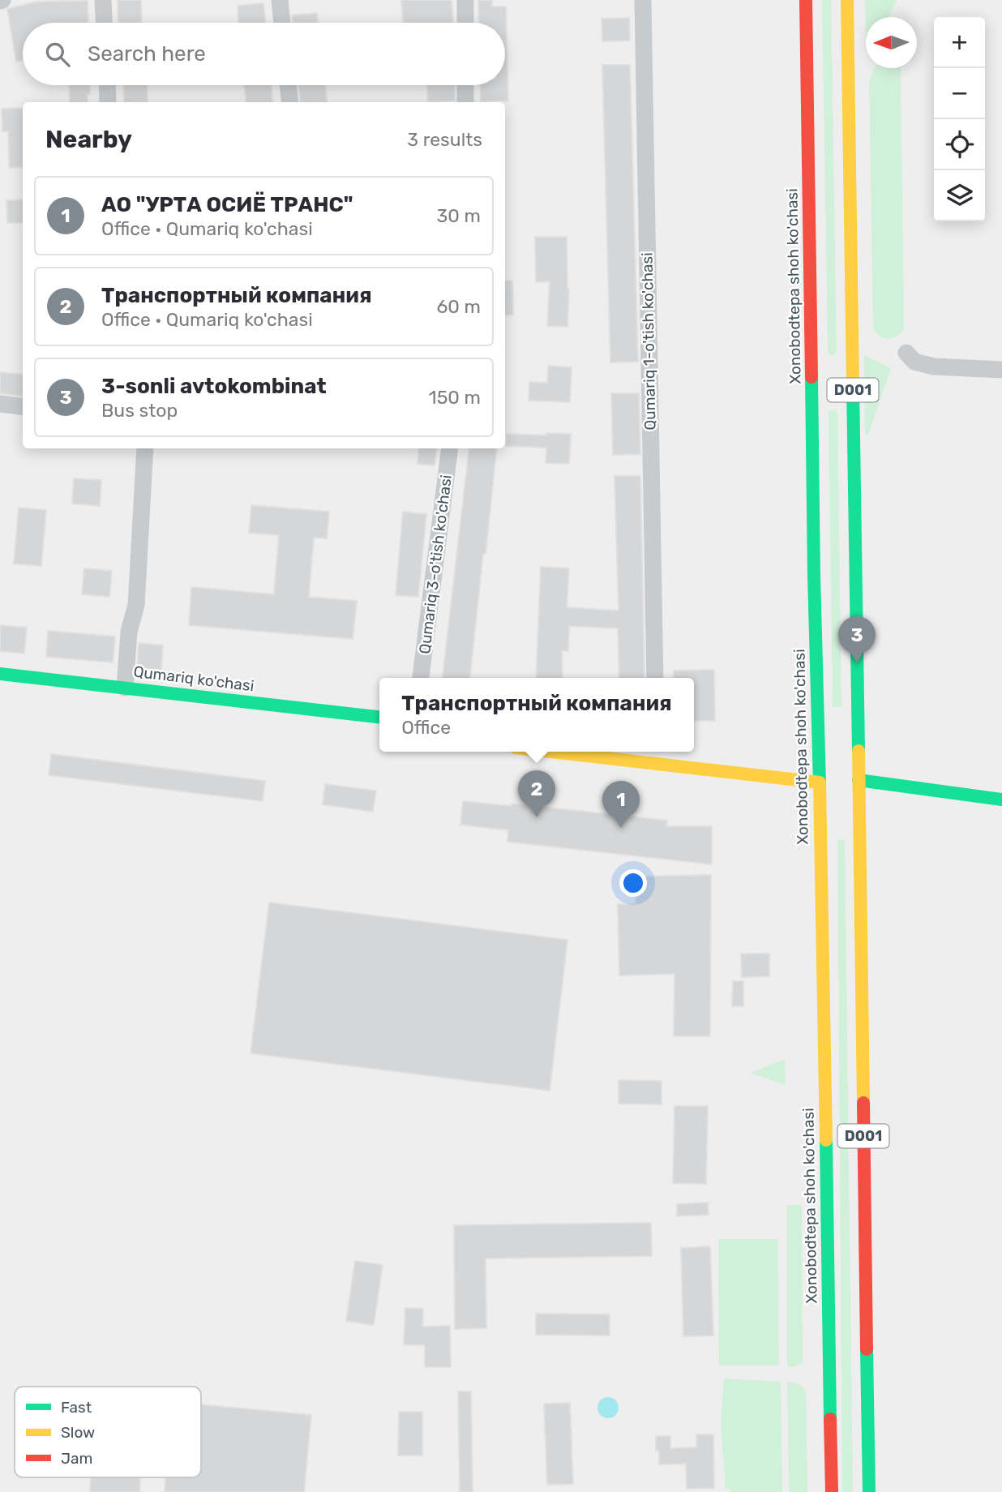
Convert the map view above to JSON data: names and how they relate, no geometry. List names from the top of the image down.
{
  "streets": {
    "main road": ["Xonobodtepa shoh ko'chasi", "D001", "Qumariq ko'chasi"],
    "street": ["Qumariq 1-o'tish ko'chasi", "Qumariq 3-o'tish ko'chasi"]
  },
  "legend": ["Fast", "Slow", "Jam"],
  "north": "left",
  "page": {
    "map_buttons": ["+", "−"],
    "search": "Search here",
    "heading": ["Nearby", "3 results"],
    "list": [
      {
        "mark": "1",
        "name": "АО \"УРТА ОСИЁ ТРАНС\"",
        "note": "Office · Qumariq ko'chasi",
        "value": "30 m"
      },
      {
        "mark": "2",
        "name": "Транспортный компания",
        "note": "Office · Qumariq ko'chasi",
        "value": "60 m"
      },
      {
        "mark": "3",
        "name": "3-sonli avtokombinat",
        "note": "Bus stop",
        "value": "150 m"
      }
    ],
    "pins": ["3", "2", "1"],
    "popup": ["Транспортный компания", "Office"]
  }
}
